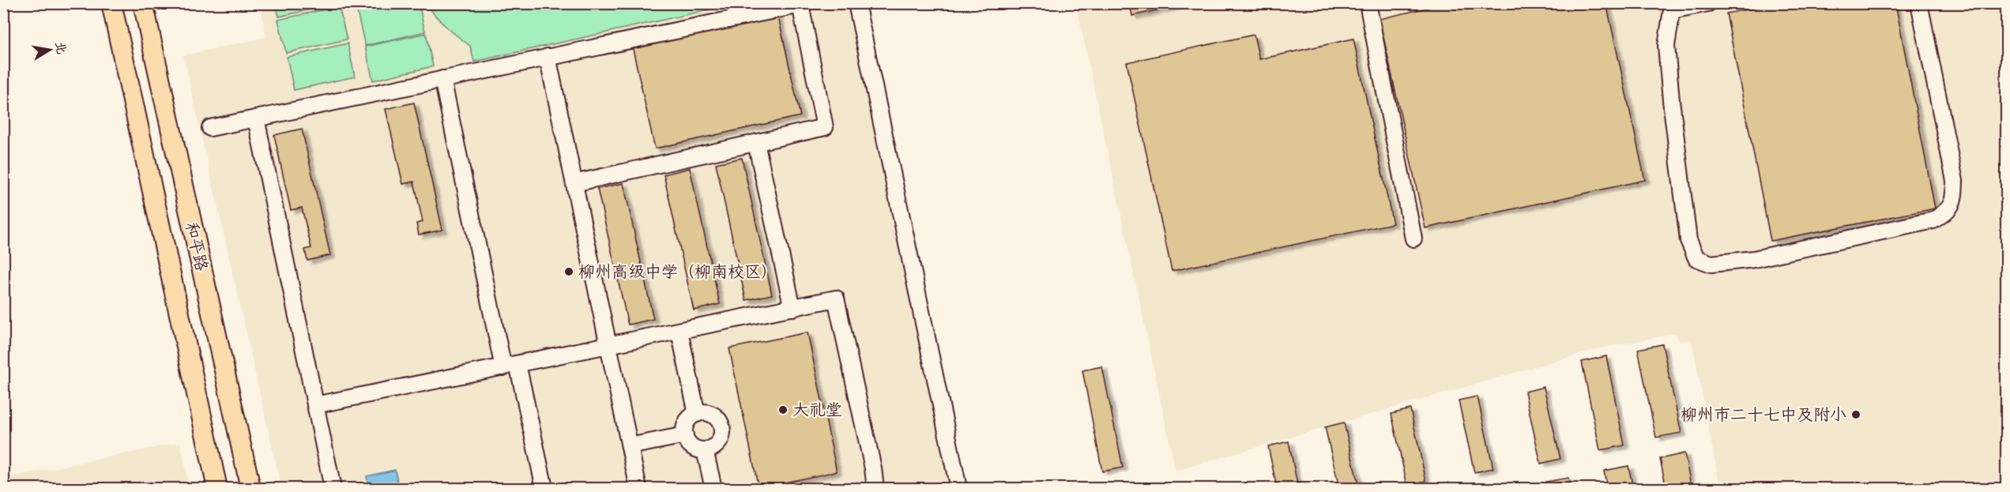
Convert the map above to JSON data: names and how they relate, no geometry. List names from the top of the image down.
{
  "streets": {
    "main road": ["和平路"]
  },
  "places": ["柳州高级中学（柳南校区）", "大礼堂", "柳州市二十七中及附小"],
  "north": "right"
}
